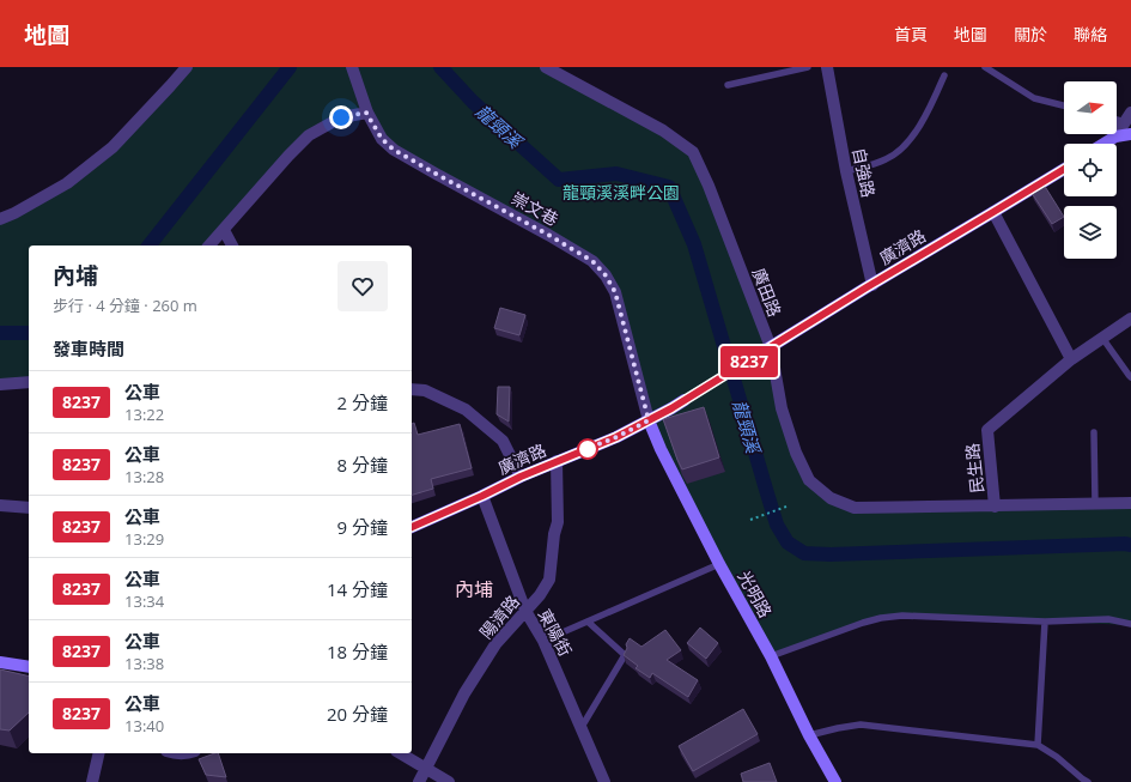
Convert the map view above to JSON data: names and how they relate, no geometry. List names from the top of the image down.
{
  "streets": {
    "main road": ["廣濟路", "光明路"],
    "street": [
      "自強路",
      "崇文巷",
      "廣田路",
      "民生路",
      "陽濟路",
      "東陽街"
    ]
  },
  "crossings": [
    ["自強路", "廣濟路"],
    ["崇文巷", "廣濟路"],
    ["崇文巷", "光明路"],
    ["廣濟路", "廣田路"],
    ["廣濟路", "光明路"],
    ["廣濟路", "陽濟路"],
    ["廣濟路", "東陽街"],
    ["廣田路", "民生路"],
    ["陽濟路", "東陽街"]
  ],
  "districts": ["內埔"],
  "water": ["龍頸溪"],
  "parks": ["龍頸溪溪畔公園"],
  "lines": ["bus line 8237"],
  "north": "right",
  "page": {
    "header": "地圖",
    "nav": [
      "首頁",
      "地圖",
      "關於",
      "聯絡"
    ],
    "on_map": "8237",
    "heading": [
      ["內埔", "步行 · 4 分鐘 · 260 m"],
      "發車時間"
    ],
    "list": [
      {
        "mark": "8237",
        "name": "公車",
        "note": "13:22",
        "value": "2 分鐘"
      },
      {
        "mark": "8237",
        "name": "公車",
        "note": "13:28",
        "value": "8 分鐘"
      },
      {
        "mark": "8237",
        "name": "公車",
        "note": "13:29",
        "value": "9 分鐘"
      },
      {
        "mark": "8237",
        "name": "公車",
        "note": "13:34",
        "value": "14 分鐘"
      },
      {
        "mark": "8237",
        "name": "公車",
        "note": "13:38",
        "value": "18 分鐘"
      },
      {
        "mark": "8237",
        "name": "公車",
        "note": "13:40",
        "value": "20 分鐘"
      }
    ]
  }
}
